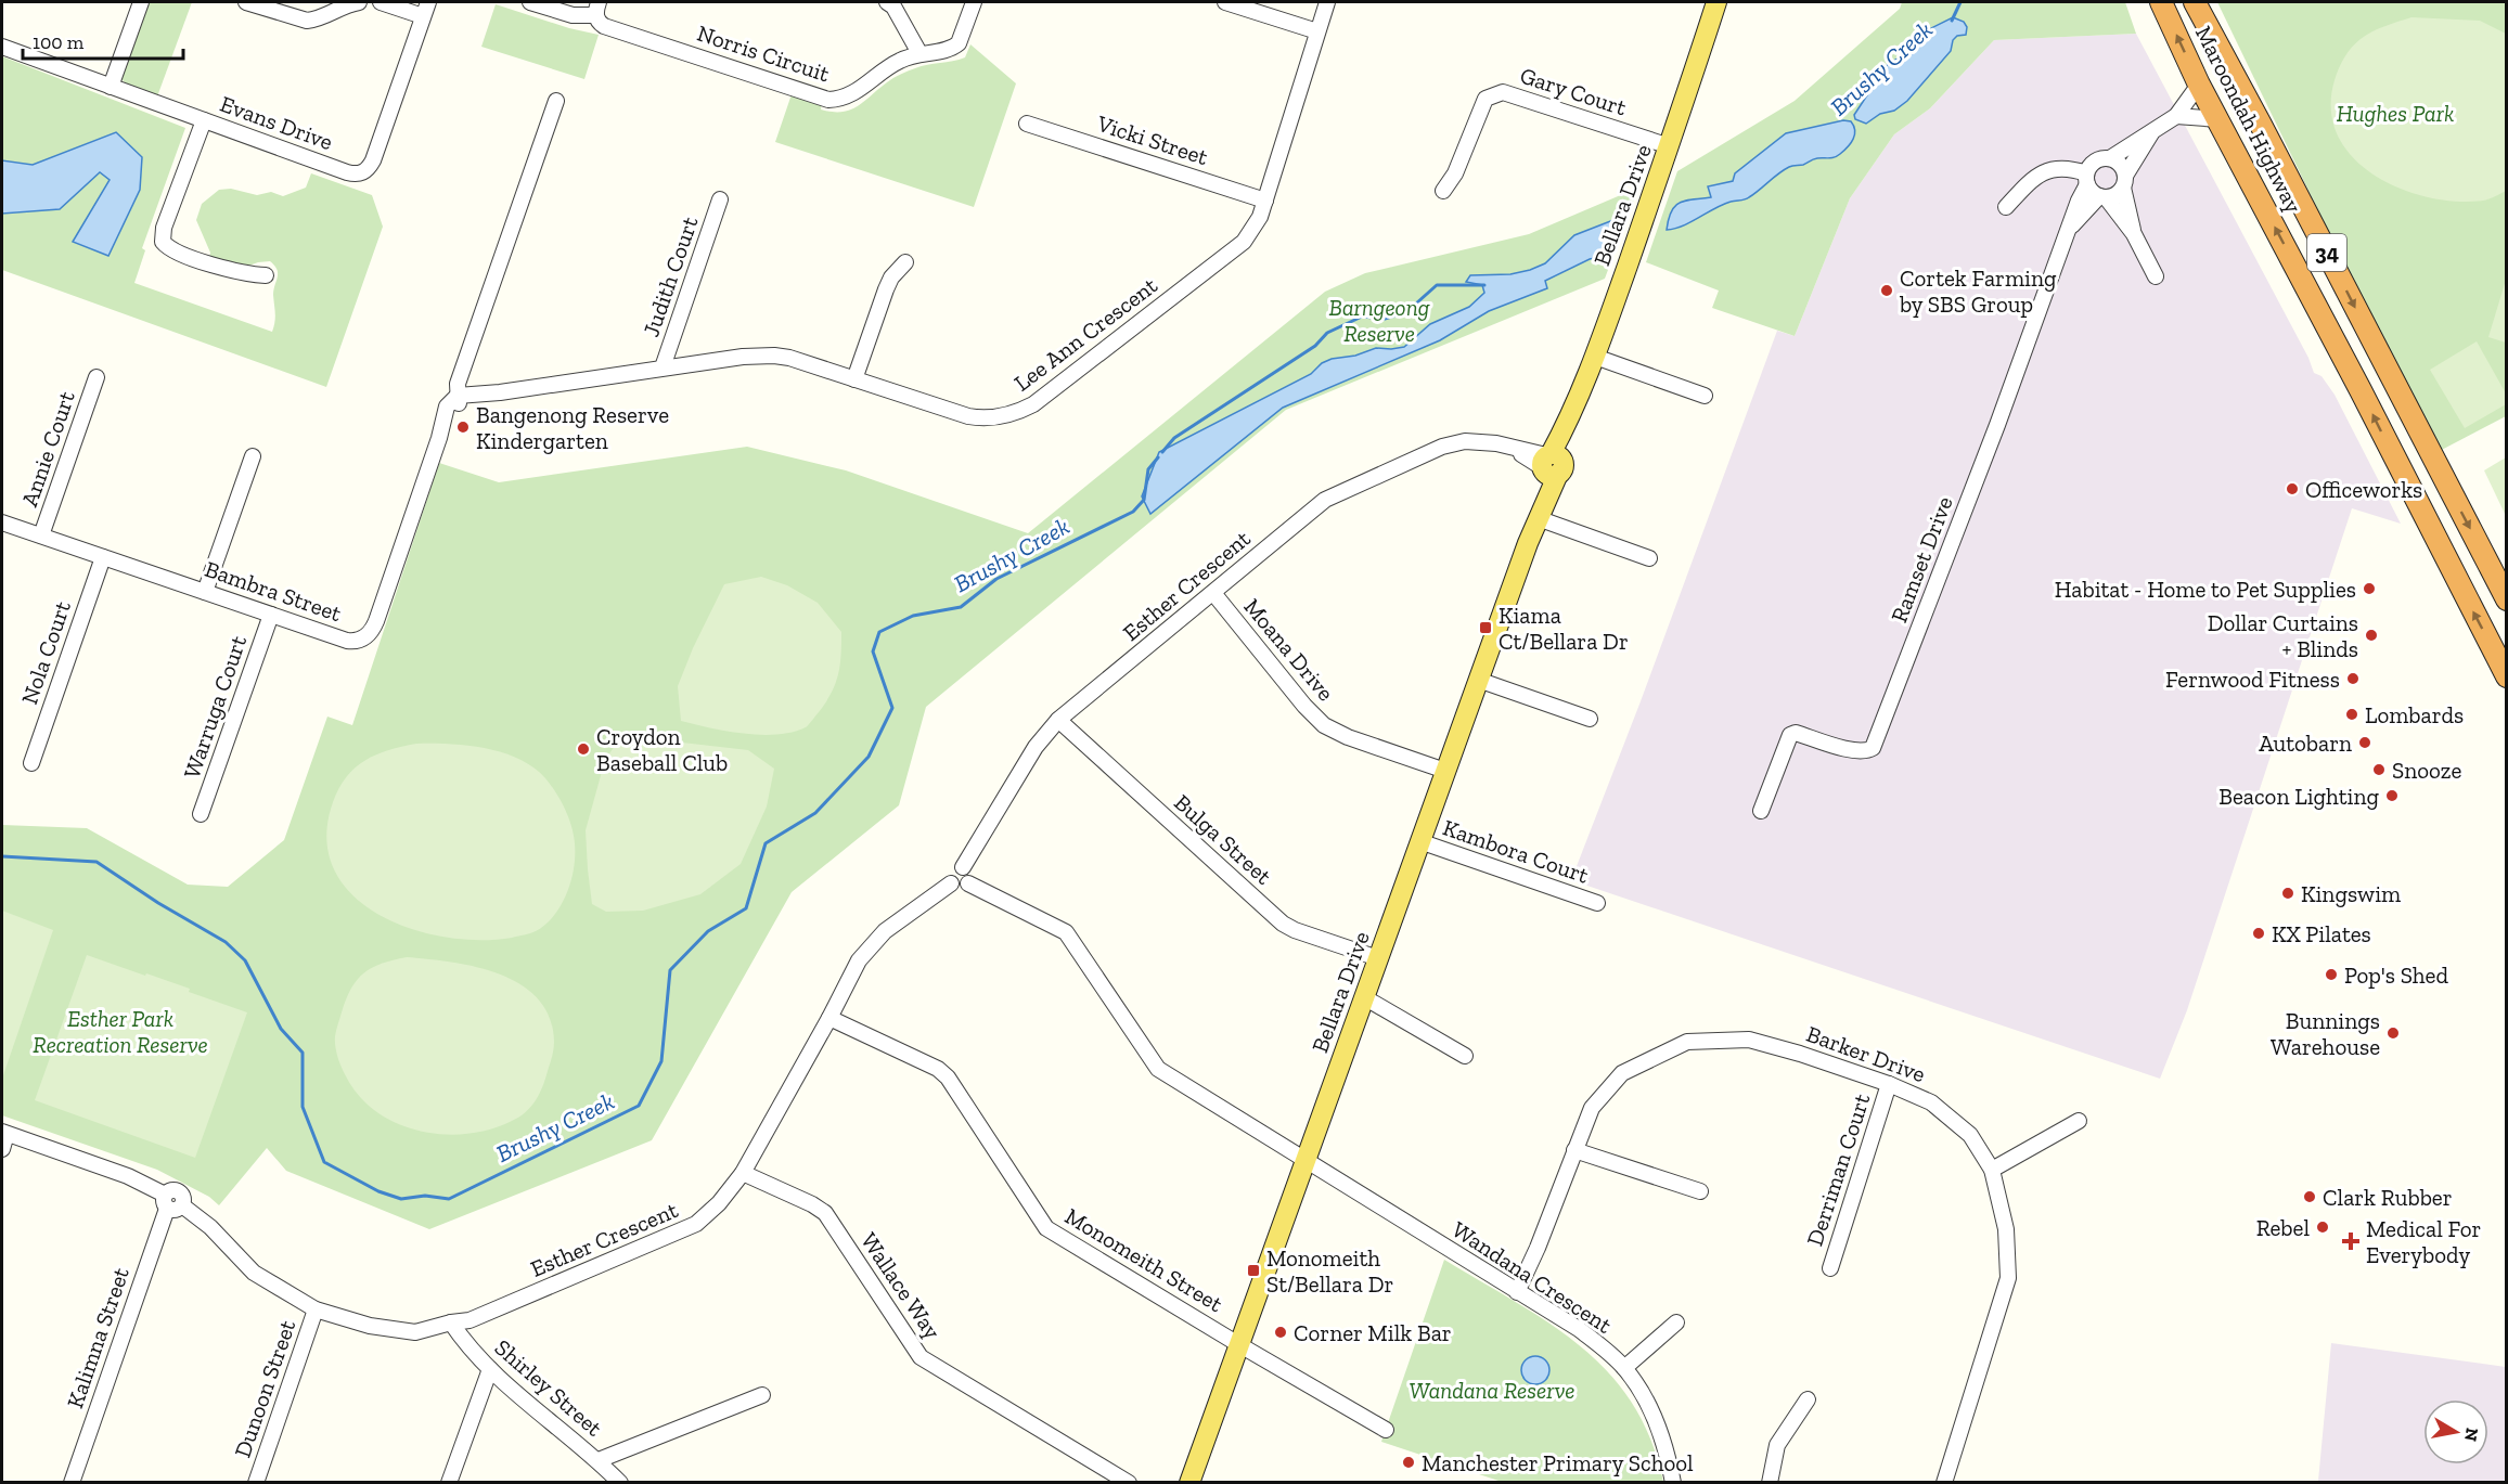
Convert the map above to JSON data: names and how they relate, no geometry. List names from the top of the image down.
{
  "streets": {
    "highway": ["Maroondah Highway", "34"],
    "main road": ["Bellara Drive"],
    "street": [
      "Norris Circuit",
      "Gary Court",
      "Evans Drive",
      "Vicki Street",
      "Judith Court",
      "Lee Ann Crescent",
      "Annie Court",
      "Ramset Drive",
      "Esther Crescent",
      "Bambra Street",
      "Moana Drive",
      "Nola Court",
      "Warruga Court",
      "Bulga Street",
      "Kambora Court",
      "Barker Drive",
      "Derriman Court",
      "Monomeith Street",
      "Wandana Crescent",
      "Wallace Way",
      "Kalimna Street",
      "Shirley Street",
      "Dunoon Street"
    ]
  },
  "crossings": [
    ["Gary Court", "Bellara Drive"],
    ["Vicki Street", "Lee Ann Crescent"],
    ["Bellara Drive", "Esther Crescent"],
    ["Bellara Drive", "Moana Drive"],
    ["Bellara Drive", "Bulga Street"],
    ["Bellara Drive", "Kambora Court"],
    ["Bellara Drive", "Monomeith Street"],
    ["Bellara Drive", "Wandana Crescent"],
    ["Judith Court", "Lee Ann Crescent"],
    ["Lee Ann Crescent", "Bambra Street"],
    ["Annie Court", "Bambra Street"],
    ["Esther Crescent", "Moana Drive"],
    ["Esther Crescent", "Bulga Street"],
    ["Esther Crescent", "Monomeith Street"],
    ["Esther Crescent", "Wandana Crescent"],
    ["Esther Crescent", "Wallace Way"],
    ["Esther Crescent", "Kalimna Street"],
    ["Esther Crescent", "Shirley Street"],
    ["Esther Crescent", "Dunoon Street"],
    ["Bambra Street", "Nola Court"],
    ["Bambra Street", "Warruga Court"],
    ["Barker Drive", "Derriman Court"],
    ["Barker Drive", "Wandana Crescent"]
  ],
  "water": ["Brushy Creek"],
  "parks": [
    "Hughes Park",
    "Barngeong Reserve",
    "Esther Park Recreation Reserve",
    "Wandana Reserve"
  ],
  "places": {
    "other": [
      "Cortek Farming by SBS Group",
      "Bangenong Reserve Kindergarten",
      "Officeworks",
      "Habitat - Home to Pet Supplies",
      "Dollar Curtains + Blinds",
      "Fernwood Fitness",
      "Lombards",
      "Autobarn",
      "Croydon Baseball Club",
      "Snooze",
      "Beacon Lighting",
      "Kingswim",
      "KX Pilates",
      "Pop's Shed",
      "Bunnings Warehouse",
      "Clark Rubber",
      "Rebel",
      "Corner Milk Bar",
      "Manchester Primary School"
    ],
    "transit": ["Kiama Ct/Bellara Dr", "Monomeith St/Bellara Dr"],
    "health": ["Medical For Everybody"]
  },
  "scale_bar": "100 m",
  "north": "right"
}
